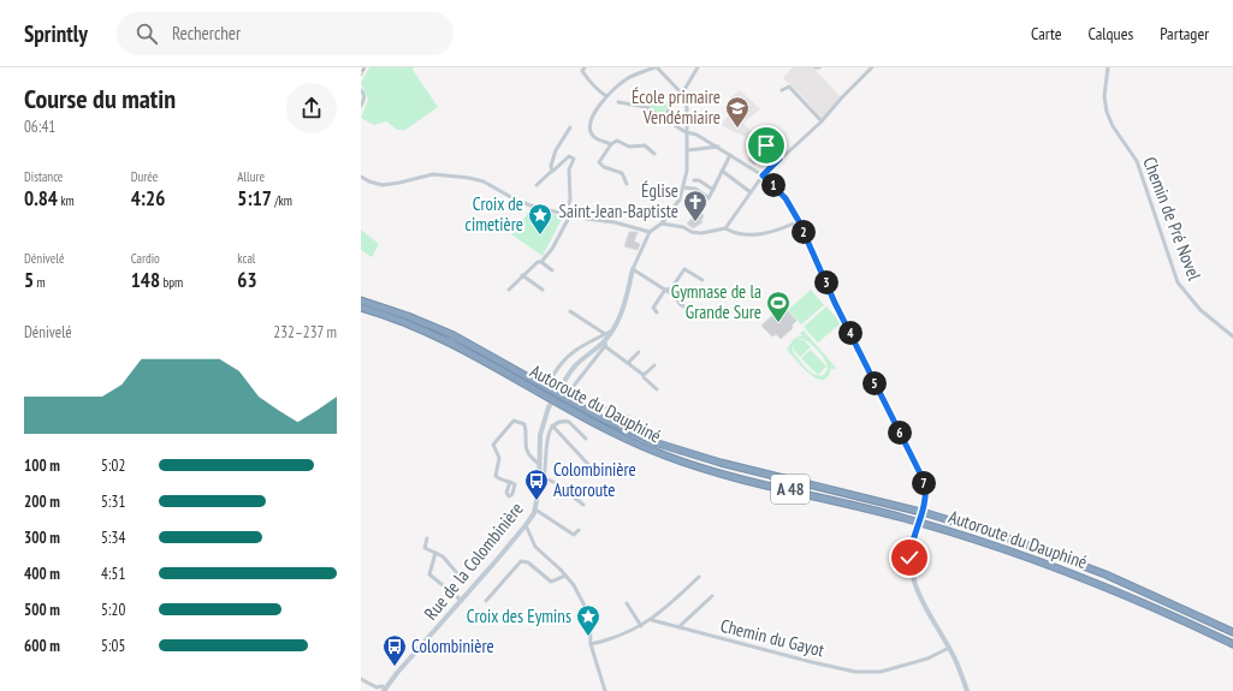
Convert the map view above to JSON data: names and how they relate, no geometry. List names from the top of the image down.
{
  "streets": {
    "highway": ["Autoroute du Dauphiné", "A 48"],
    "street": ["Chemin de Pré Novel", "Rue de la Colombinière", "Chemin du Gayot"]
  },
  "places": {
    "school or university": ["École primaire Vendémiaire"],
    "church": ["Église Saint-Jean-Baptiste"],
    "place": ["Croix de cimetière", "Croix des Eymins"],
    "sports": ["Gymnase de la Grande Sure"],
    "bus stop": ["Colombinière Autoroute", "Colombinière"]
  },
  "page": {
    "header": "Sprintly",
    "search": "Rechercher",
    "nav": ["Carte", "Calques", "Partager"],
    "heading": ["Course du matin", "06:41"],
    "stats": [
      ["Distance", "0.84 km"],
      ["Durée", "4:26"],
      ["Allure", "5:17 /km"],
      ["Dénivelé", "5 m"],
      ["Cardio", "148 bpm"],
      ["kcal", "63"]
    ],
    "pins": [
      "1",
      "2",
      "3",
      "4",
      "5",
      "6",
      "7"
    ],
    "chart": ["Dénivelé", "232–237 m"],
    "list": [
      {
        "name": "100 m",
        "note": "5:02"
      },
      {
        "name": "200 m",
        "note": "5:31"
      },
      {
        "name": "300 m",
        "note": "5:34"
      },
      {
        "name": "400 m",
        "note": "4:51"
      },
      {
        "name": "500 m",
        "note": "5:20"
      },
      {
        "name": "600 m",
        "note": "5:05"
      }
    ]
  }
}
